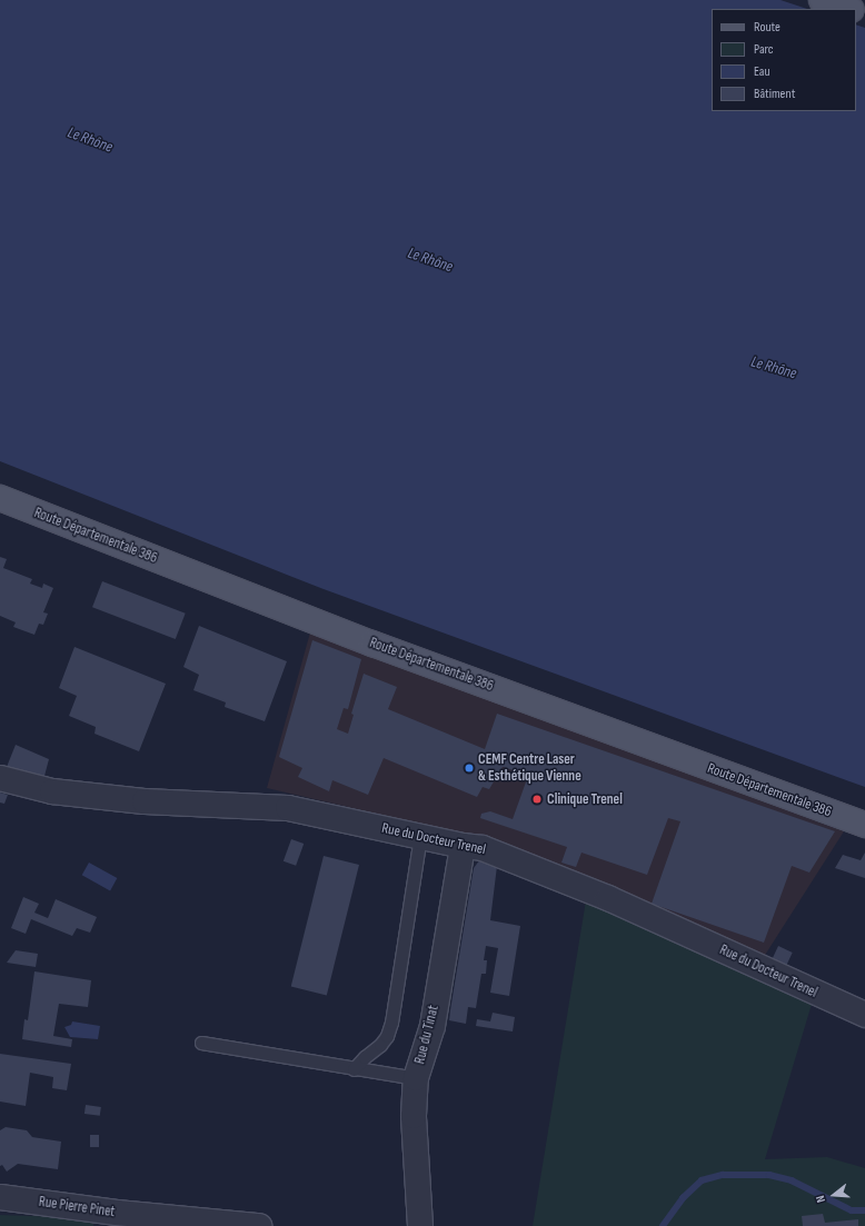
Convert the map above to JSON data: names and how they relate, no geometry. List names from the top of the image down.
{
  "streets": {
    "main road": ["Route Départementale 386"],
    "street": ["Rue du Docteur Trenel", "Rue du Tinat", "Rue Pierre Pinet"]
  },
  "crossings": [
    ["Rue du Docteur Trenel", "Rue du Tinat"]
  ],
  "water": ["Le Rhône"],
  "places": ["CEMF Centre Laser & Esthétique Vienne", "Clinique Trenel"],
  "legend": [
    "Route",
    "Parc",
    "Eau",
    "Bâtiment"
  ],
  "north": "left"
}
